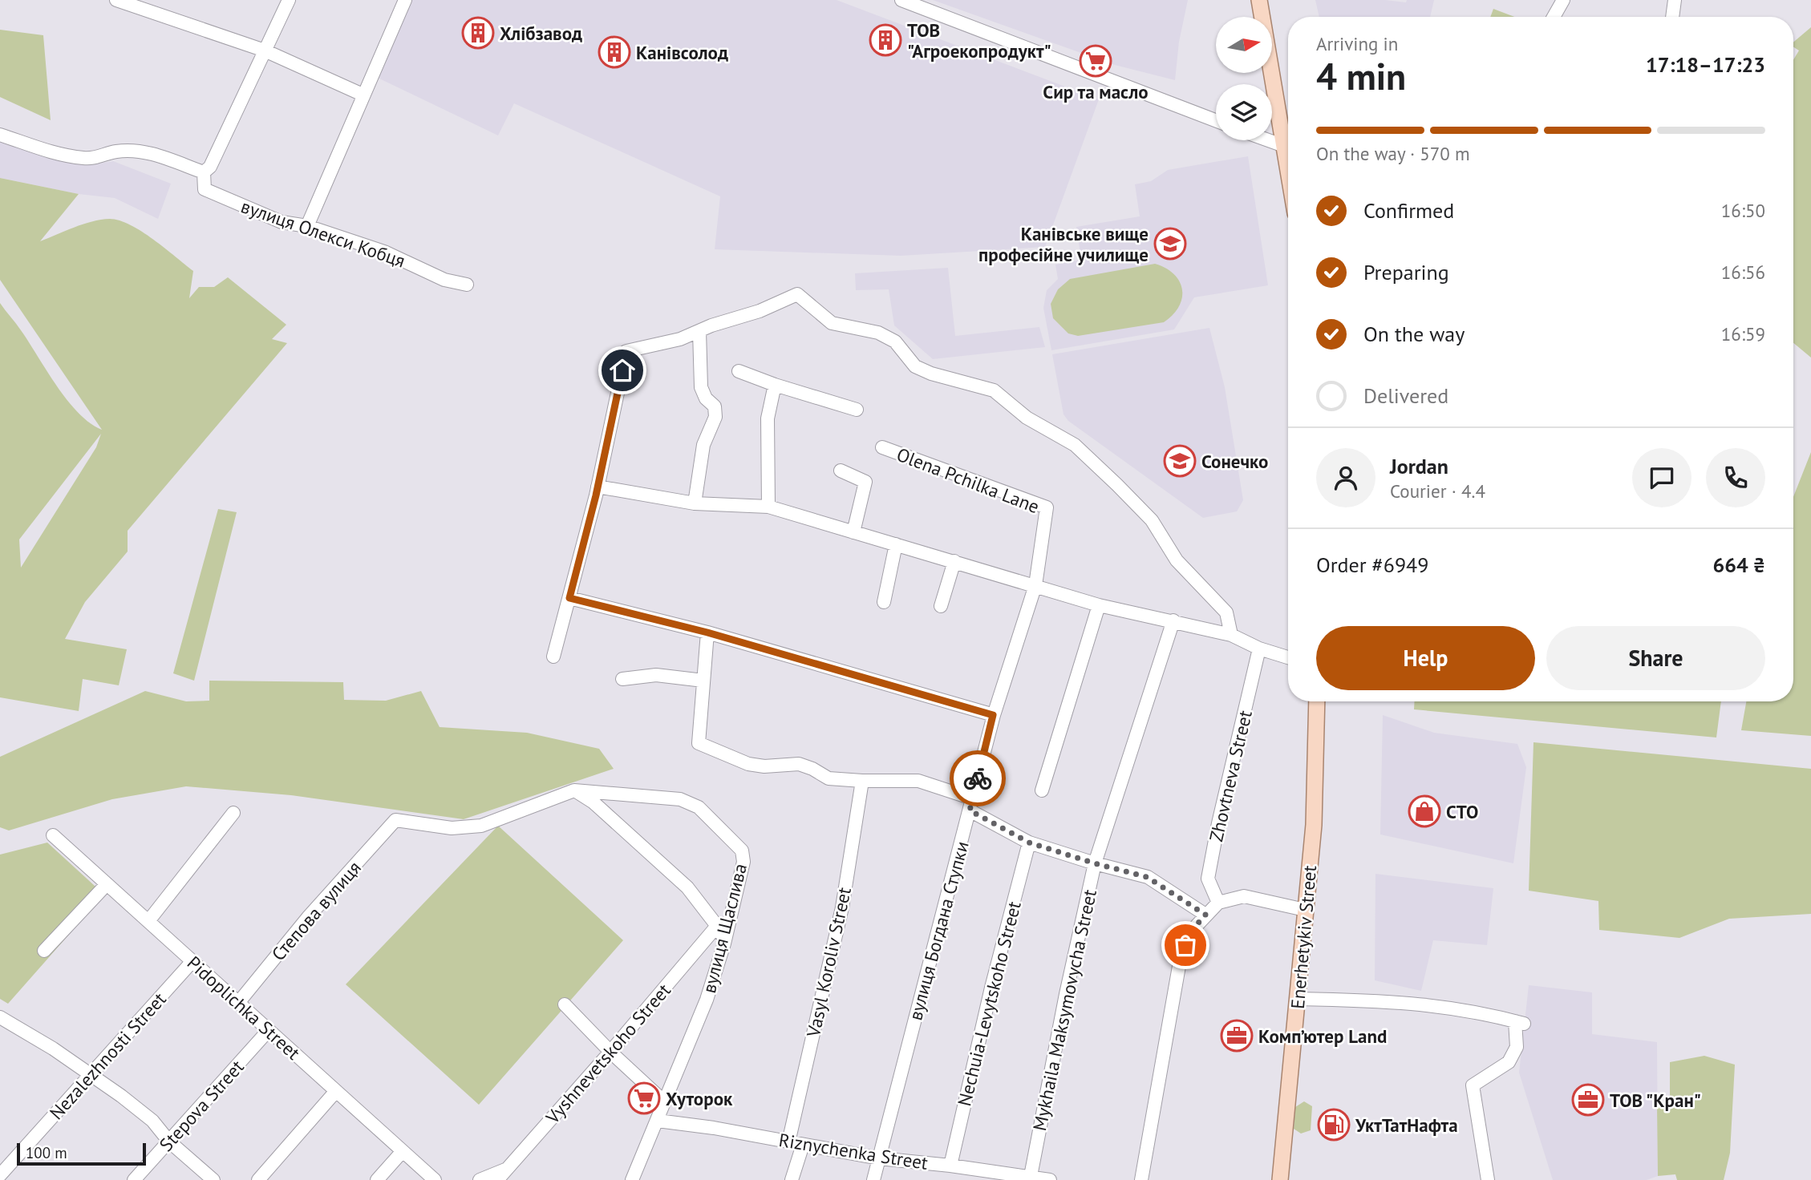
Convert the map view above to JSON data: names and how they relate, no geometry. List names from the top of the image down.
{
  "streets": {
    "main road": ["Enerhetykiv Street"],
    "street": [
      "вулиця Олекси Кобця",
      "Olena Pchilka Lane",
      "Zhovtneva Street",
      "Степова вулиця",
      "вулиця Щаслива",
      "вулиця Богдана Ступки",
      "Vasyl Koroliv Street",
      "Nechuia-Levytskoho Street",
      "Pidoplichka Street",
      "Mykhaila Maksymovycha Street",
      "Vyshnevetskoho Street",
      "Nezalezhnosti Street",
      "Stepova Street",
      "Riznychenka Street"
    ]
  },
  "crossings": [
    ["Olena Pchilka Lane", "вулиця Богдана Ступки"],
    ["Степова вулиця", "вулиця Щаслива"],
    ["Степова вулиця", "Pidoplichka Street"],
    ["вулиця Щаслива", "Riznychenka Street"],
    ["вулиця Богдана Ступки", "Riznychenka Street"],
    ["Vasyl Koroliv Street", "Riznychenka Street"],
    ["Nechuia-Levytskoho Street", "Riznychenka Street"],
    ["Pidoplichka Street", "Nezalezhnosti Street"],
    ["Pidoplichka Street", "Stepova Street"],
    ["Mykhaila Maksymovycha Street", "Riznychenka Street"]
  ],
  "places": {
    "building": ["Хлібзавод", "ТОВ \"Агроекопродукт\"", "Канівсолод"],
    "supermarket": ["Сир та масло", "Хуторок"],
    "school or university": ["Канівське вище професійне училище", "Сонечко"],
    "shop": ["СТО"],
    "office": ["Комп’ютер Land", "ТОВ \"Кран\""],
    "fuel station": ["УктТатНафта"]
  },
  "scale_bar": "100 m",
  "north": "right",
  "page": {
    "heading": ["4 min", "Arriving in", "17:18–17:23"],
    "panel": [
      "Jordan",
      "Courier · 4.4",
      "Order #6949",
      "664 ₴"
    ],
    "bar": "On the way · 570 m",
    "list": [
      ["Confirmed", "16:50"],
      ["Preparing", "16:56"],
      ["On the way", "16:59"],
      "Delivered"
    ],
    "buttons": ["Help", "Share"],
    "scale": "100 m"
  }
}
